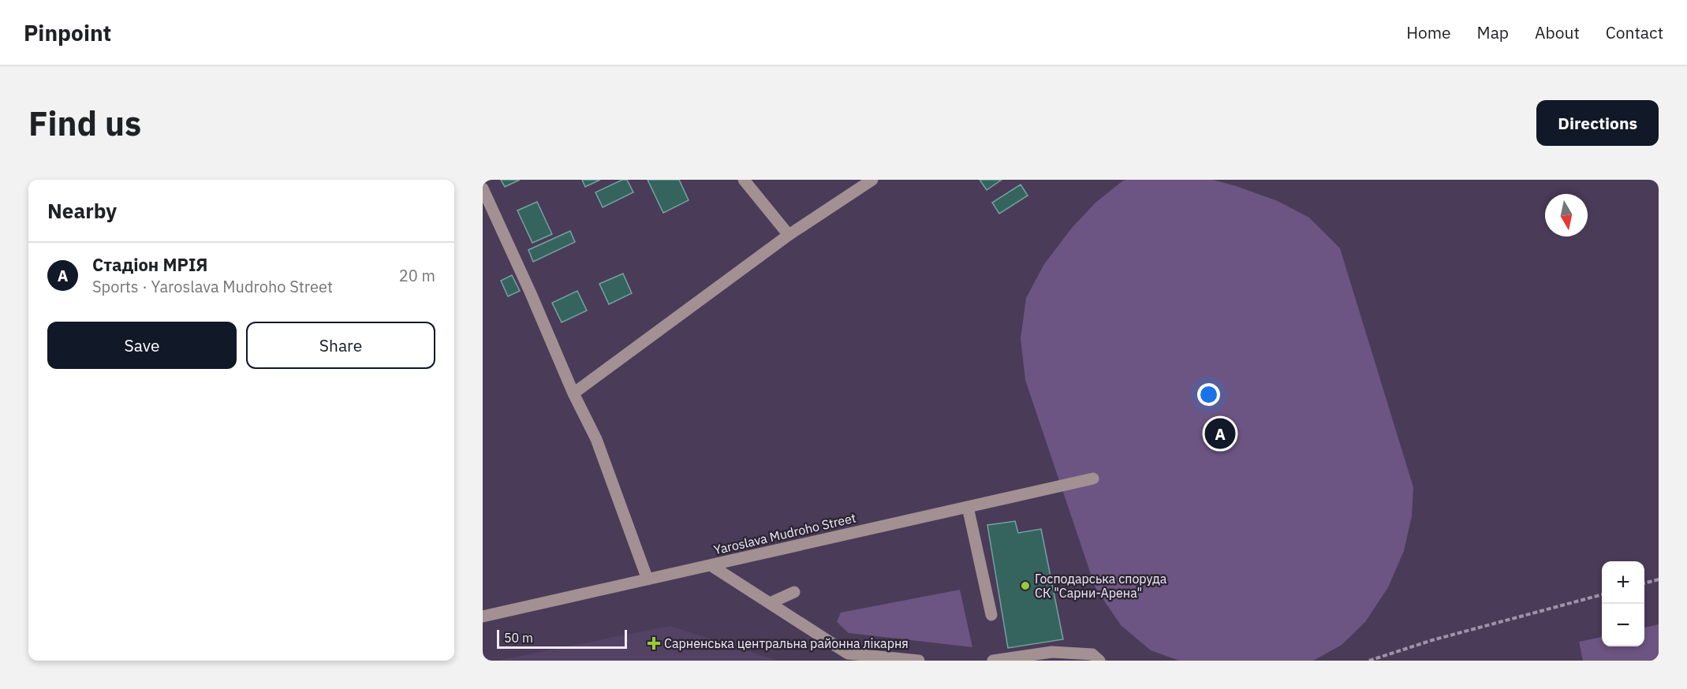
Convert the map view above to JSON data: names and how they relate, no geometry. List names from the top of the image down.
{
  "streets": {
    "street": ["Yaroslava Mudroho Street"]
  },
  "places": {
    "other": ["Господарська споруда СК \"Сарни-Арена\""],
    "health": ["Сарненська центральна районна лікарня"]
  },
  "scale_bar": "50 m",
  "north": "bottom",
  "page": {
    "header": "Pinpoint",
    "nav": [
      "Home",
      "Map",
      "About",
      "Contact"
    ],
    "buttons": [
      "Directions",
      ["Save", "Share"]
    ],
    "title": "Find us",
    "heading": "Nearby",
    "list": [
      {
        "mark": "A",
        "name": "Стадіон МРІЯ",
        "note": "Sports · Yaroslava Mudroho Street",
        "value": "20 m"
      }
    ],
    "pins": "A",
    "map_buttons": ["+", "−"],
    "scale": "50 m"
  }
}
